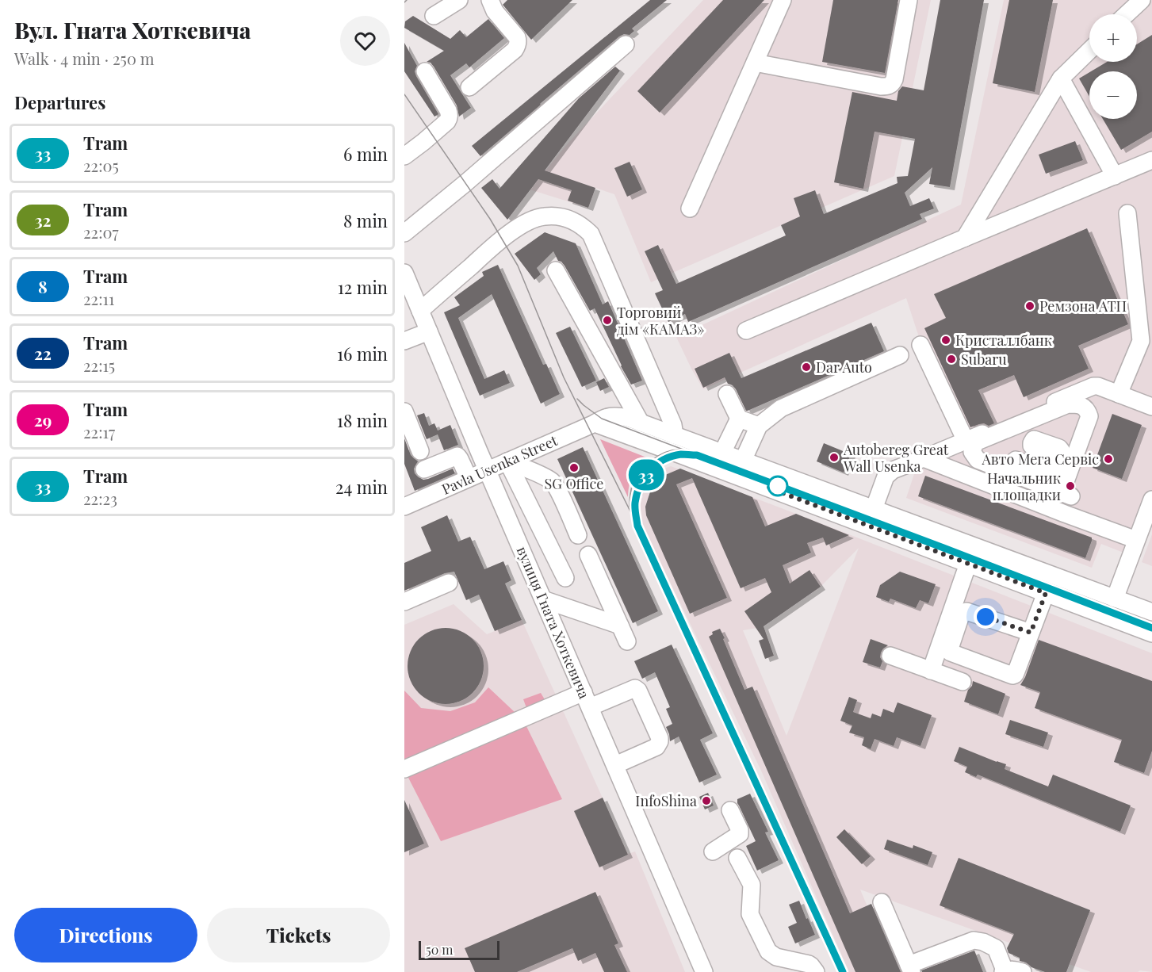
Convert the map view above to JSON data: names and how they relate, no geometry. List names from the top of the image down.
{
  "streets": {
    "street": ["Pavla Usenka Street", "вулиця Гната Хоткевича"]
  },
  "crossings": [
    ["Pavla Usenka Street", "вулиця Гната Хоткевича"]
  ],
  "places": [
    "Ремзона АТП",
    "Торговий дім «КАМАЗ»",
    "Кристаллбанк",
    "Subaru",
    "Dar Auto",
    "Autobereg Great Wall Usenka",
    "Авто Мега Сервіс",
    "SG Office",
    "Начальник площадки",
    "InfoShina"
  ],
  "lines": ["tram line 33"],
  "scale_bar": "50 m",
  "page": {
    "heading": [
      ["Вул. Гната Хоткевича", "Walk · 4 min · 250 m"],
      "Departures"
    ],
    "on_map": "33",
    "map_buttons": ["+", "−"],
    "list": [
      {
        "mark": "33",
        "name": "Tram",
        "note": "22:05",
        "value": "6 min"
      },
      {
        "mark": "32",
        "name": "Tram",
        "note": "22:07",
        "value": "8 min"
      },
      {
        "mark": "8",
        "name": "Tram",
        "note": "22:11",
        "value": "12 min"
      },
      {
        "mark": "22",
        "name": "Tram",
        "note": "22:15",
        "value": "16 min"
      },
      {
        "mark": "29",
        "name": "Tram",
        "note": "22:17",
        "value": "18 min"
      },
      {
        "mark": "33",
        "name": "Tram",
        "note": "22:23",
        "value": "24 min"
      }
    ],
    "buttons": ["Directions", "Tickets"],
    "scale": "50 m"
  }
}
